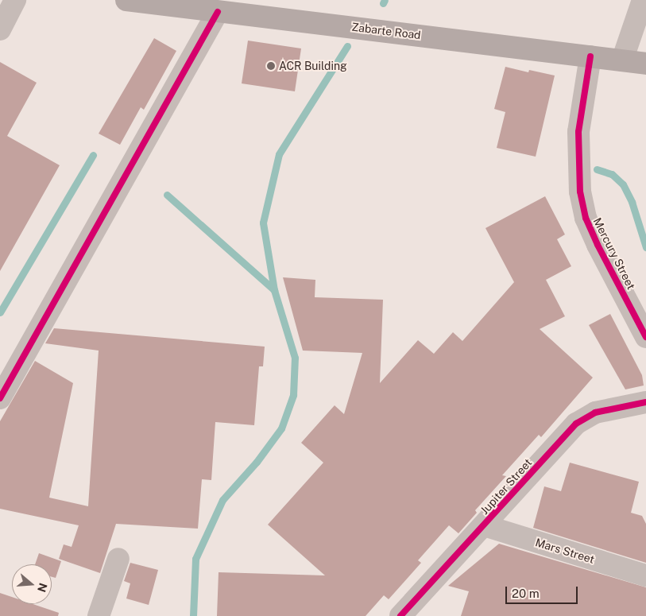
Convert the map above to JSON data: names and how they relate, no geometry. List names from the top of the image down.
{
  "streets": {
    "main road": ["Zabarte Road"],
    "street": ["Mercury Street", "Jupiter Street", "Mars Street"]
  },
  "crossings": [
    ["Zabarte Road", "Mercury Street"],
    ["Jupiter Street", "Mars Street"]
  ],
  "places": ["ACR Building"],
  "scale_bar": "20 m",
  "north": "right"
}
